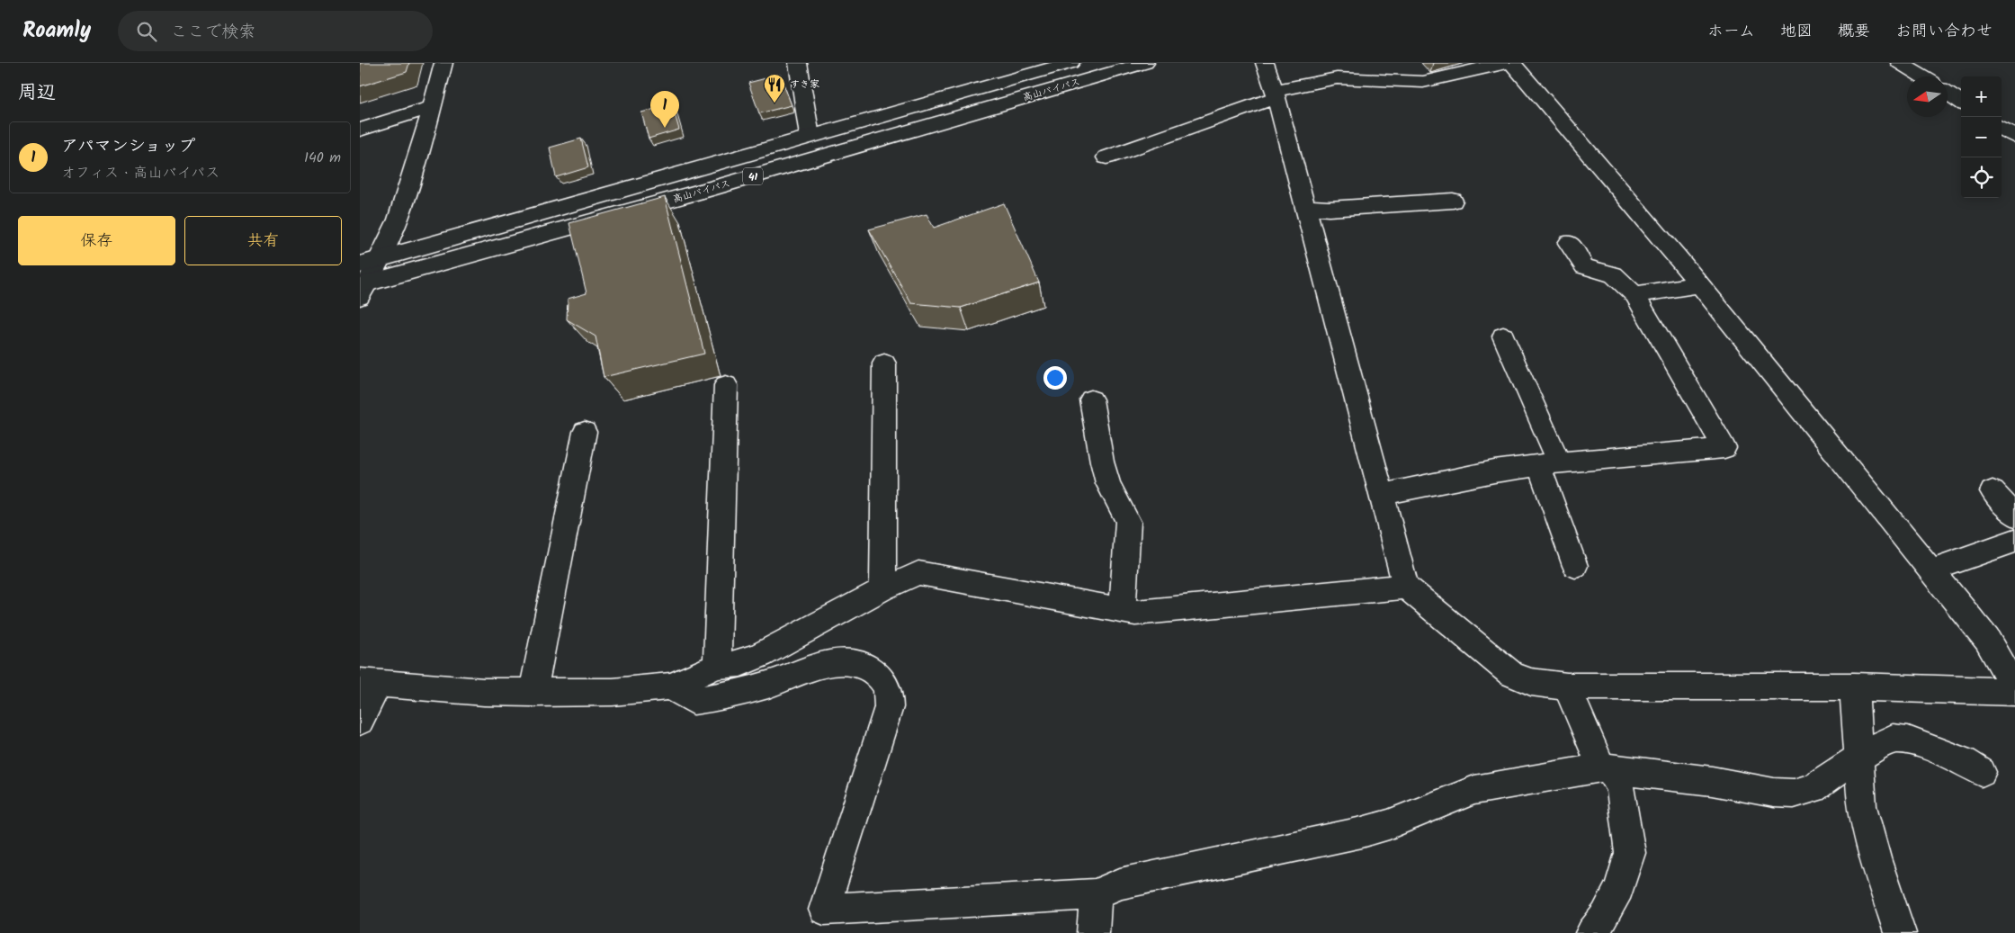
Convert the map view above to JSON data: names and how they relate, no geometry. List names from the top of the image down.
{
  "streets": {
    "main road": ["高山バイパス", "41"]
  },
  "places": {
    "restaurant": ["すき家"]
  },
  "north": "left",
  "page": {
    "header": "Roamly",
    "search": "ここで検索",
    "nav": [
      "ホーム",
      "地図",
      "概要",
      "お問い合わせ"
    ],
    "heading": "周辺",
    "map_buttons": ["+", "−"],
    "pins": "1",
    "list": [
      {
        "mark": "1",
        "name": "アパマンショップ",
        "note": "オフィス · 高山バイパス",
        "value": "140 m"
      }
    ],
    "buttons": ["保存", "共有"]
  }
}
